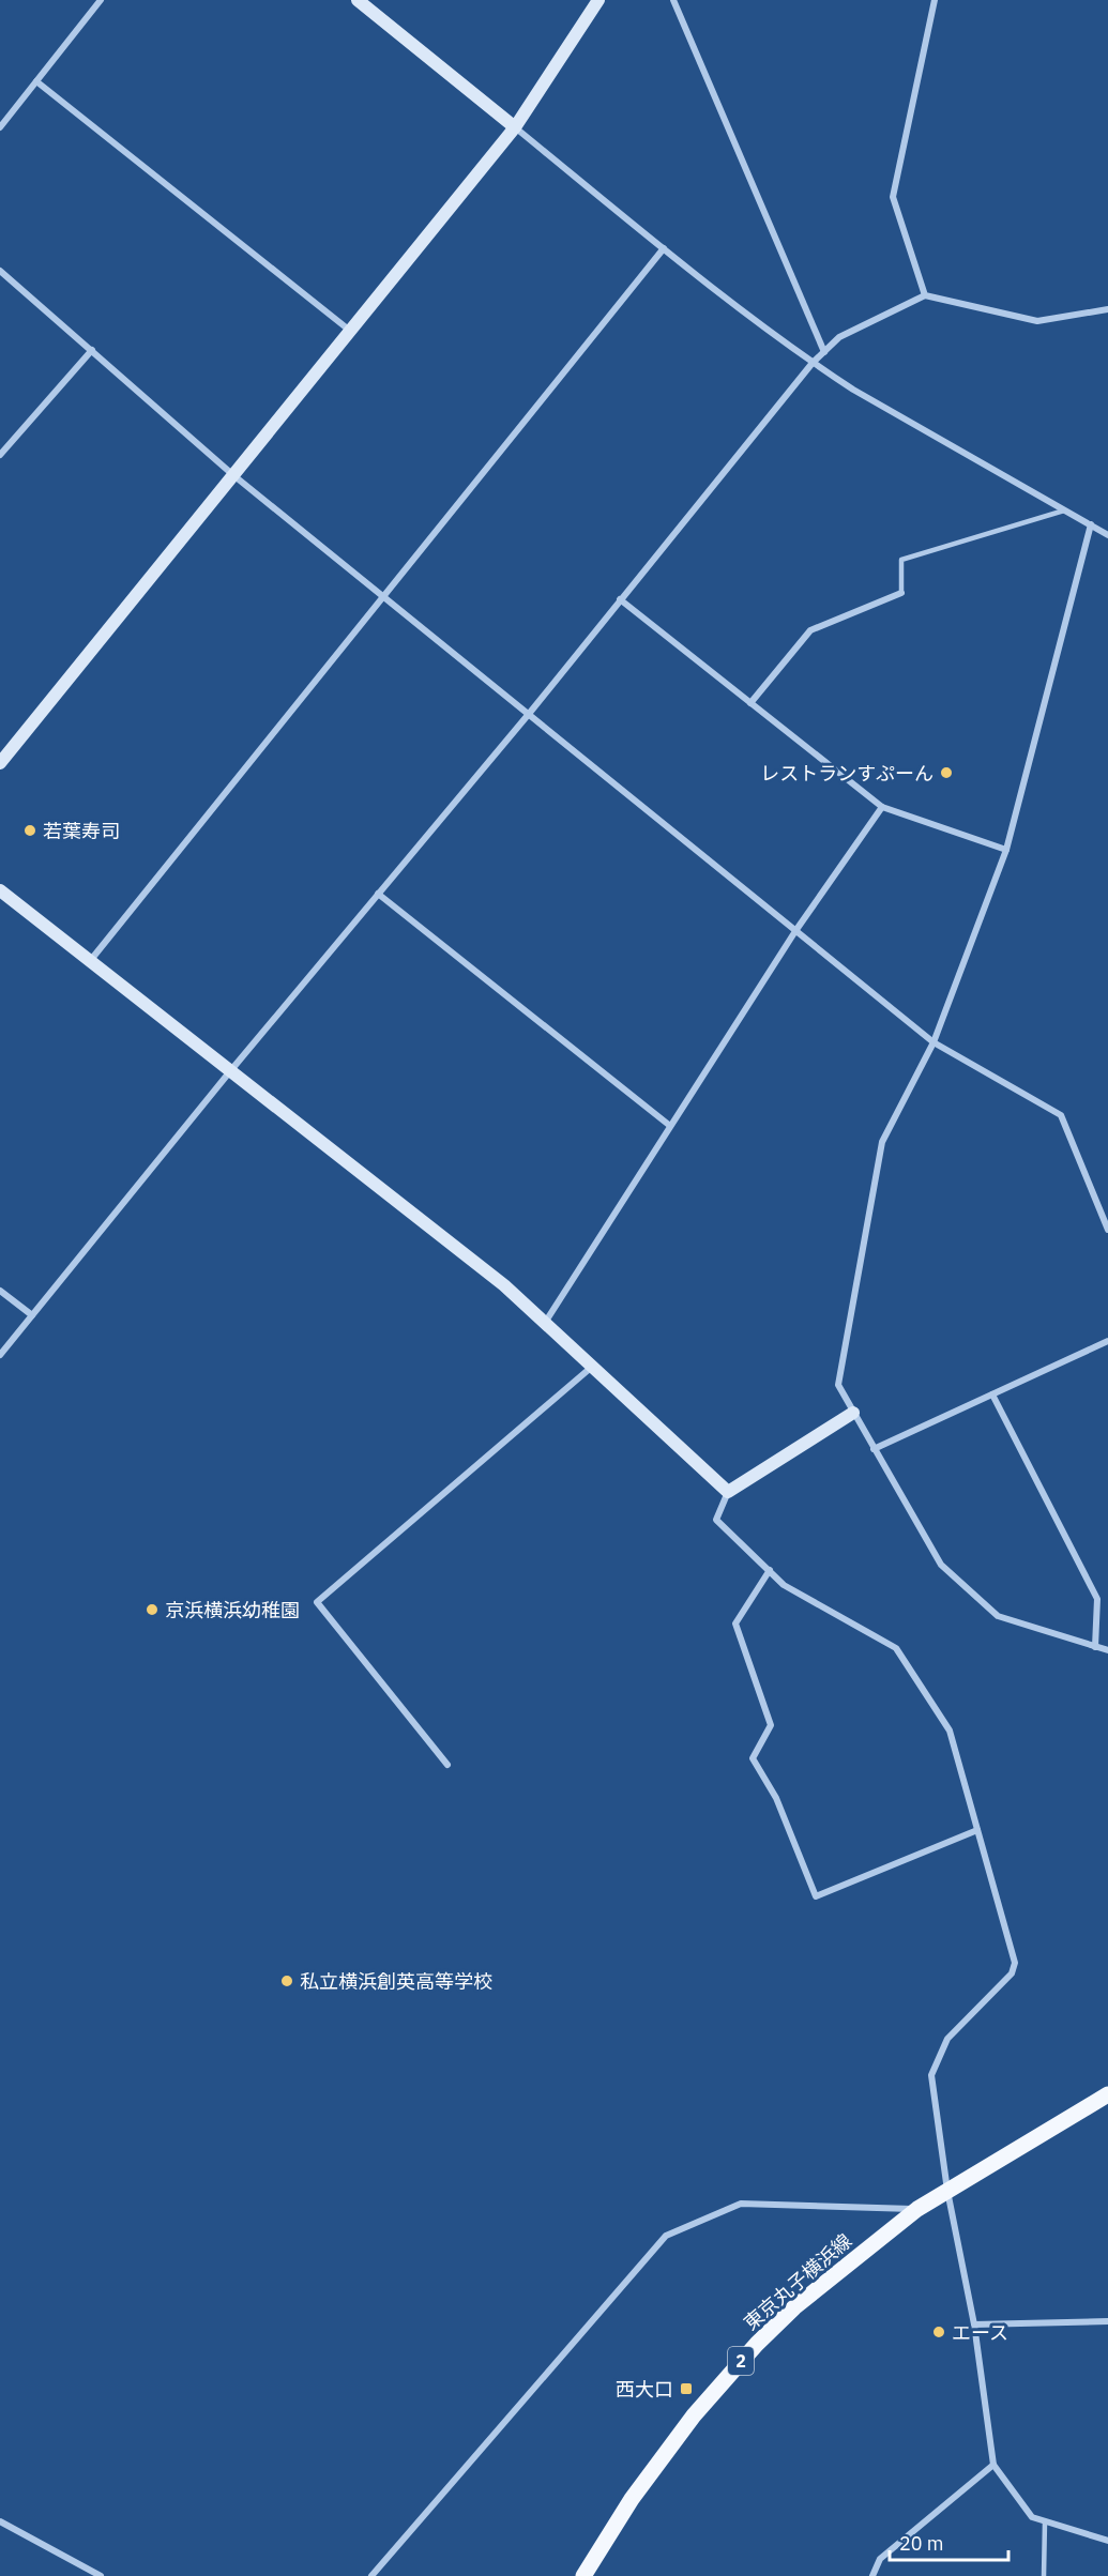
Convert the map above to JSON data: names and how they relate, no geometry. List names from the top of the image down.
{
  "streets": {
    "main road": ["東京丸子横浜線", "2"]
  },
  "places": {
    "other": [
      "レストランすぷーん",
      "若葉寿司",
      "京浜横浜幼稚園",
      "私立横浜創英高等学校",
      "エース"
    ],
    "transit": ["西大口"]
  },
  "scale_bar": "20 m"
}
